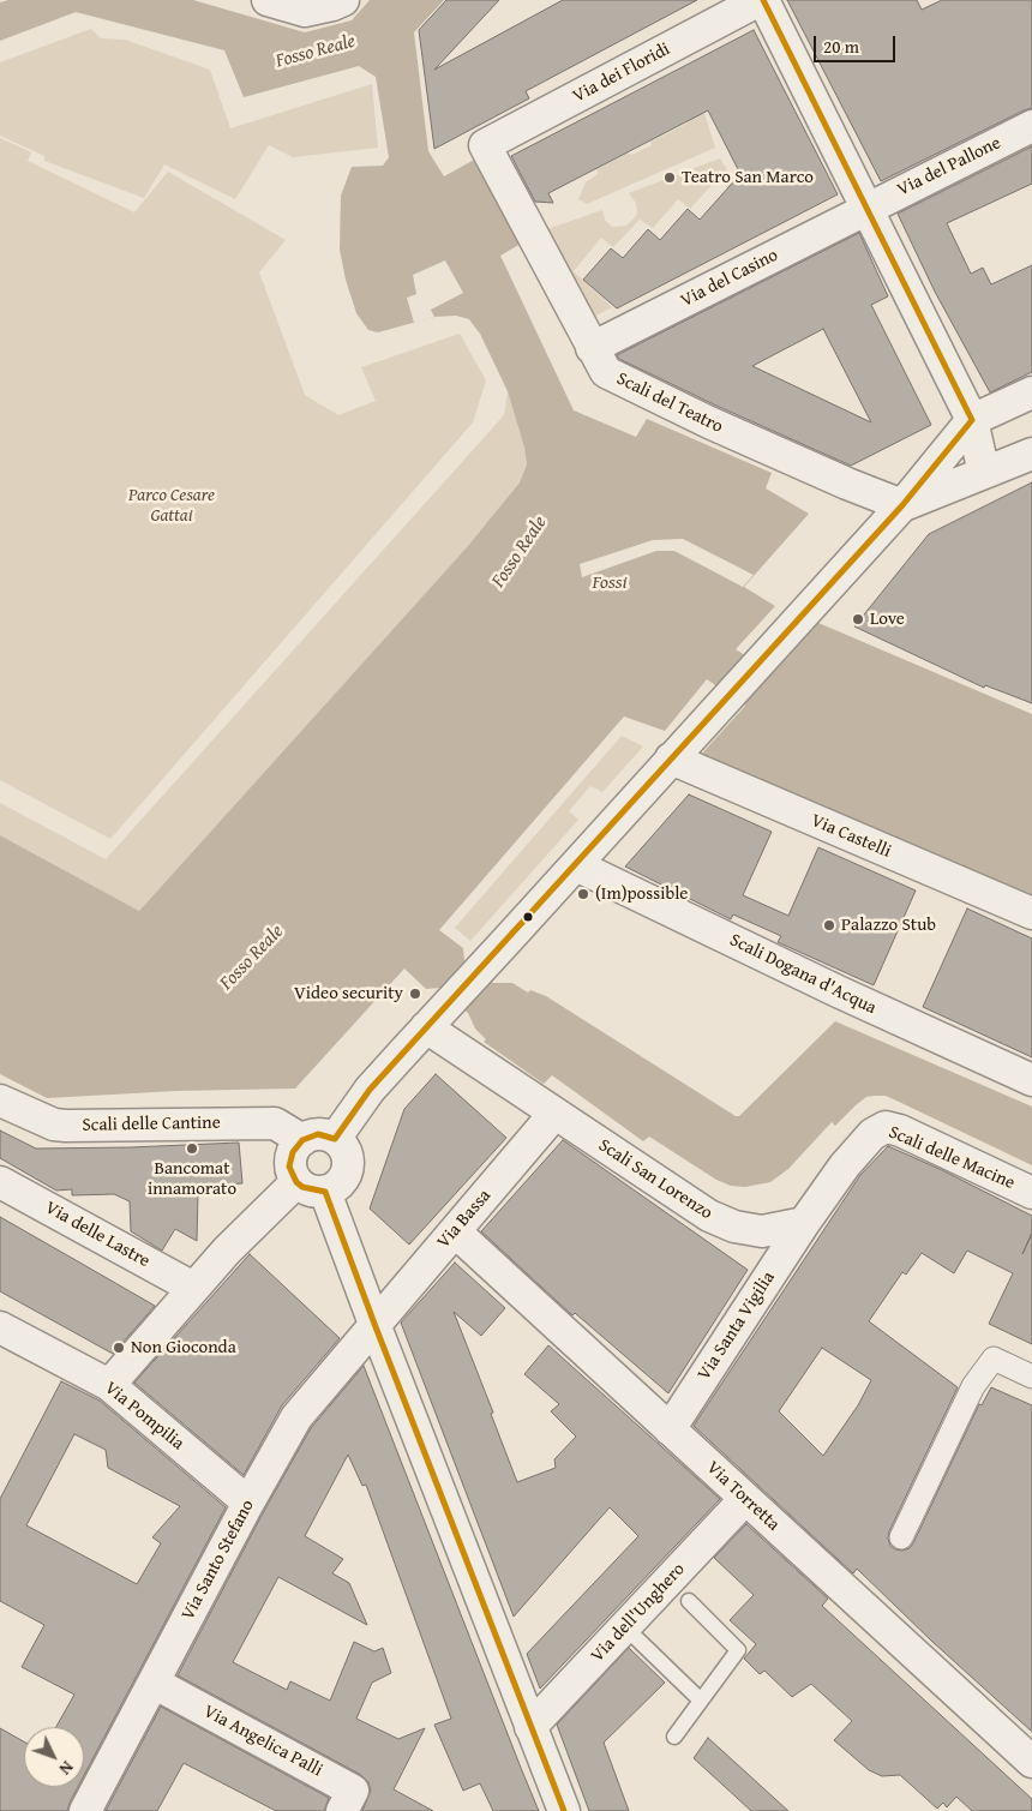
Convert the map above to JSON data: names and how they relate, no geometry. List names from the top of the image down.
{
  "streets": {
    "street": [
      "Via dei Floridi",
      "Via del Pallone",
      "Via del Casino",
      "Scali del Teatro",
      "Via Castelli",
      "Scali Dogana d'Acqua",
      "Scali delle Cantine",
      "Scali delle Macine",
      "Scali San Lorenzo",
      "Via Bassa",
      "Via delle Lastre",
      "Via Santa Vigilia",
      "Via Pompilia",
      "Via Torretta",
      "Via Santo Stefano",
      "Via dell'Unghero",
      "Via Angelica Palli"
    ]
  },
  "crossings": [
    ["Via dei Floridi", "Scali del Teatro"],
    ["Via del Pallone", "Via del Casino"],
    ["Via del Casino", "Scali del Teatro"],
    ["Scali delle Macine", "Scali San Lorenzo"],
    ["Scali delle Macine", "Via Santa Vigilia"],
    ["Scali San Lorenzo", "Via Bassa"],
    ["Scali San Lorenzo", "Via Santa Vigilia"],
    ["Via Bassa", "Via Torretta"],
    ["Via Bassa", "Via Santo Stefano"],
    ["Via Santa Vigilia", "Via Torretta"],
    ["Via Pompilia", "Via Santo Stefano"],
    ["Via Torretta", "Via dell'Unghero"],
    ["Via Santo Stefano", "Via Angelica Palli"]
  ],
  "water": ["Fosso Reale", "Fossi"],
  "parks": ["Parco Cesare Gattai"],
  "places": [
    "Teatro San Marco",
    "Love",
    "(Im)possible",
    "Palazzo Stub",
    "Video security",
    "Bancomat innamorato",
    "Non Gioconda"
  ],
  "scale_bar": "20 m",
  "north": "bottom right"
}
